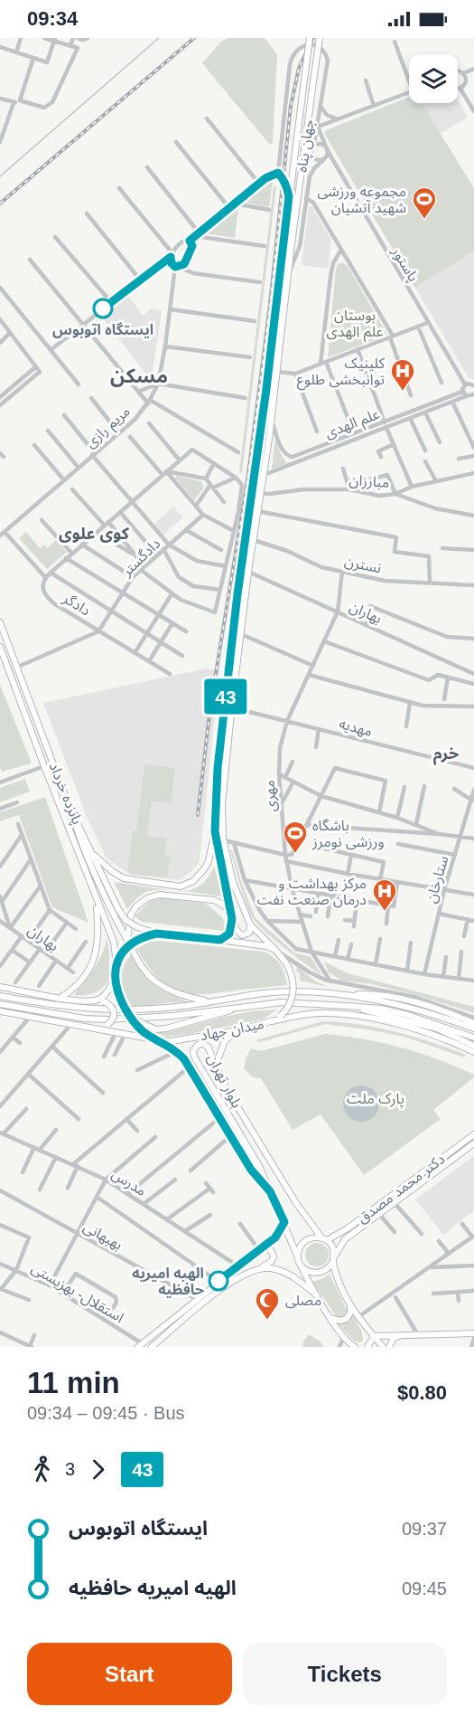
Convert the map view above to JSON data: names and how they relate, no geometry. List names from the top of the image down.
{
  "streets": {
    "main road": [
      "جهان پناه",
      "پانزده خرداد",
      "میدان جهاد",
      "بلوار تهران",
      "دکتر محمد مصدق"
    ],
    "street": [
      "پاستور",
      "علم الهدی",
      "مریم رازی",
      "مبارزان",
      "دادگستر",
      "نسترن",
      "دادگر",
      "بهاران",
      "مهدیه",
      "مهری",
      "ستارخان",
      "مدرس",
      "بهبهانی",
      "استقلال- بهزیستی"
    ]
  },
  "crossings": [
    ["جهان پناه", "علم الهدی"],
    ["جهان پناه", "مبارزان"],
    ["جهان پناه", "نسترن"],
    ["جهان پناه", "بهاران"],
    ["جهان پناه", "مهدیه"],
    ["جهان پناه", "پانزده خرداد"],
    ["جهان پناه", "میدان جهاد"],
    ["جهان پناه", "بلوار تهران"],
    ["دادگستر", "دادگر"],
    ["نسترن", "مهری"],
    ["بهاران", "مهری"],
    ["مهدیه", "مهری"],
    ["پانزده خرداد", "میدان جهاد"],
    ["پانزده خرداد", "بلوار تهران"],
    ["میدان جهاد", "بلوار تهران"],
    ["بلوار تهران", "دکتر محمد مصدق"]
  ],
  "districts": ["مسکن", "کوی علوی", "خرم"],
  "parks": ["بوستان علم الهدی", "پارک ملت"],
  "places": {
    "sports": ["مجموعه ورزشی شهید آتشیان", "باشگاه ورزشی نومرز"],
    "other": ["ایستگاه اتوبوس", "الهیه امیریه حافظیه"],
    "hospital": ["کلینیک توانبخشی طلوع", "مرکز بهداشت و درمان صنعت نفت"],
    "mosque": ["مصلی"]
  },
  "lines": ["bus line 43"],
  "page": {
    "status": "09:34",
    "on_map": "43",
    "heading": ["11 min", "09:34 – 09:45 · Bus", "$0.80"],
    "legs": ["3", "43"],
    "list": [
      {
        "name": "ایستگاه اتوبوس",
        "value": "09:37"
      },
      {
        "name": "الهیه امیریه حافظیه",
        "value": "09:45"
      }
    ],
    "buttons": ["Start", "Tickets"]
  }
}
